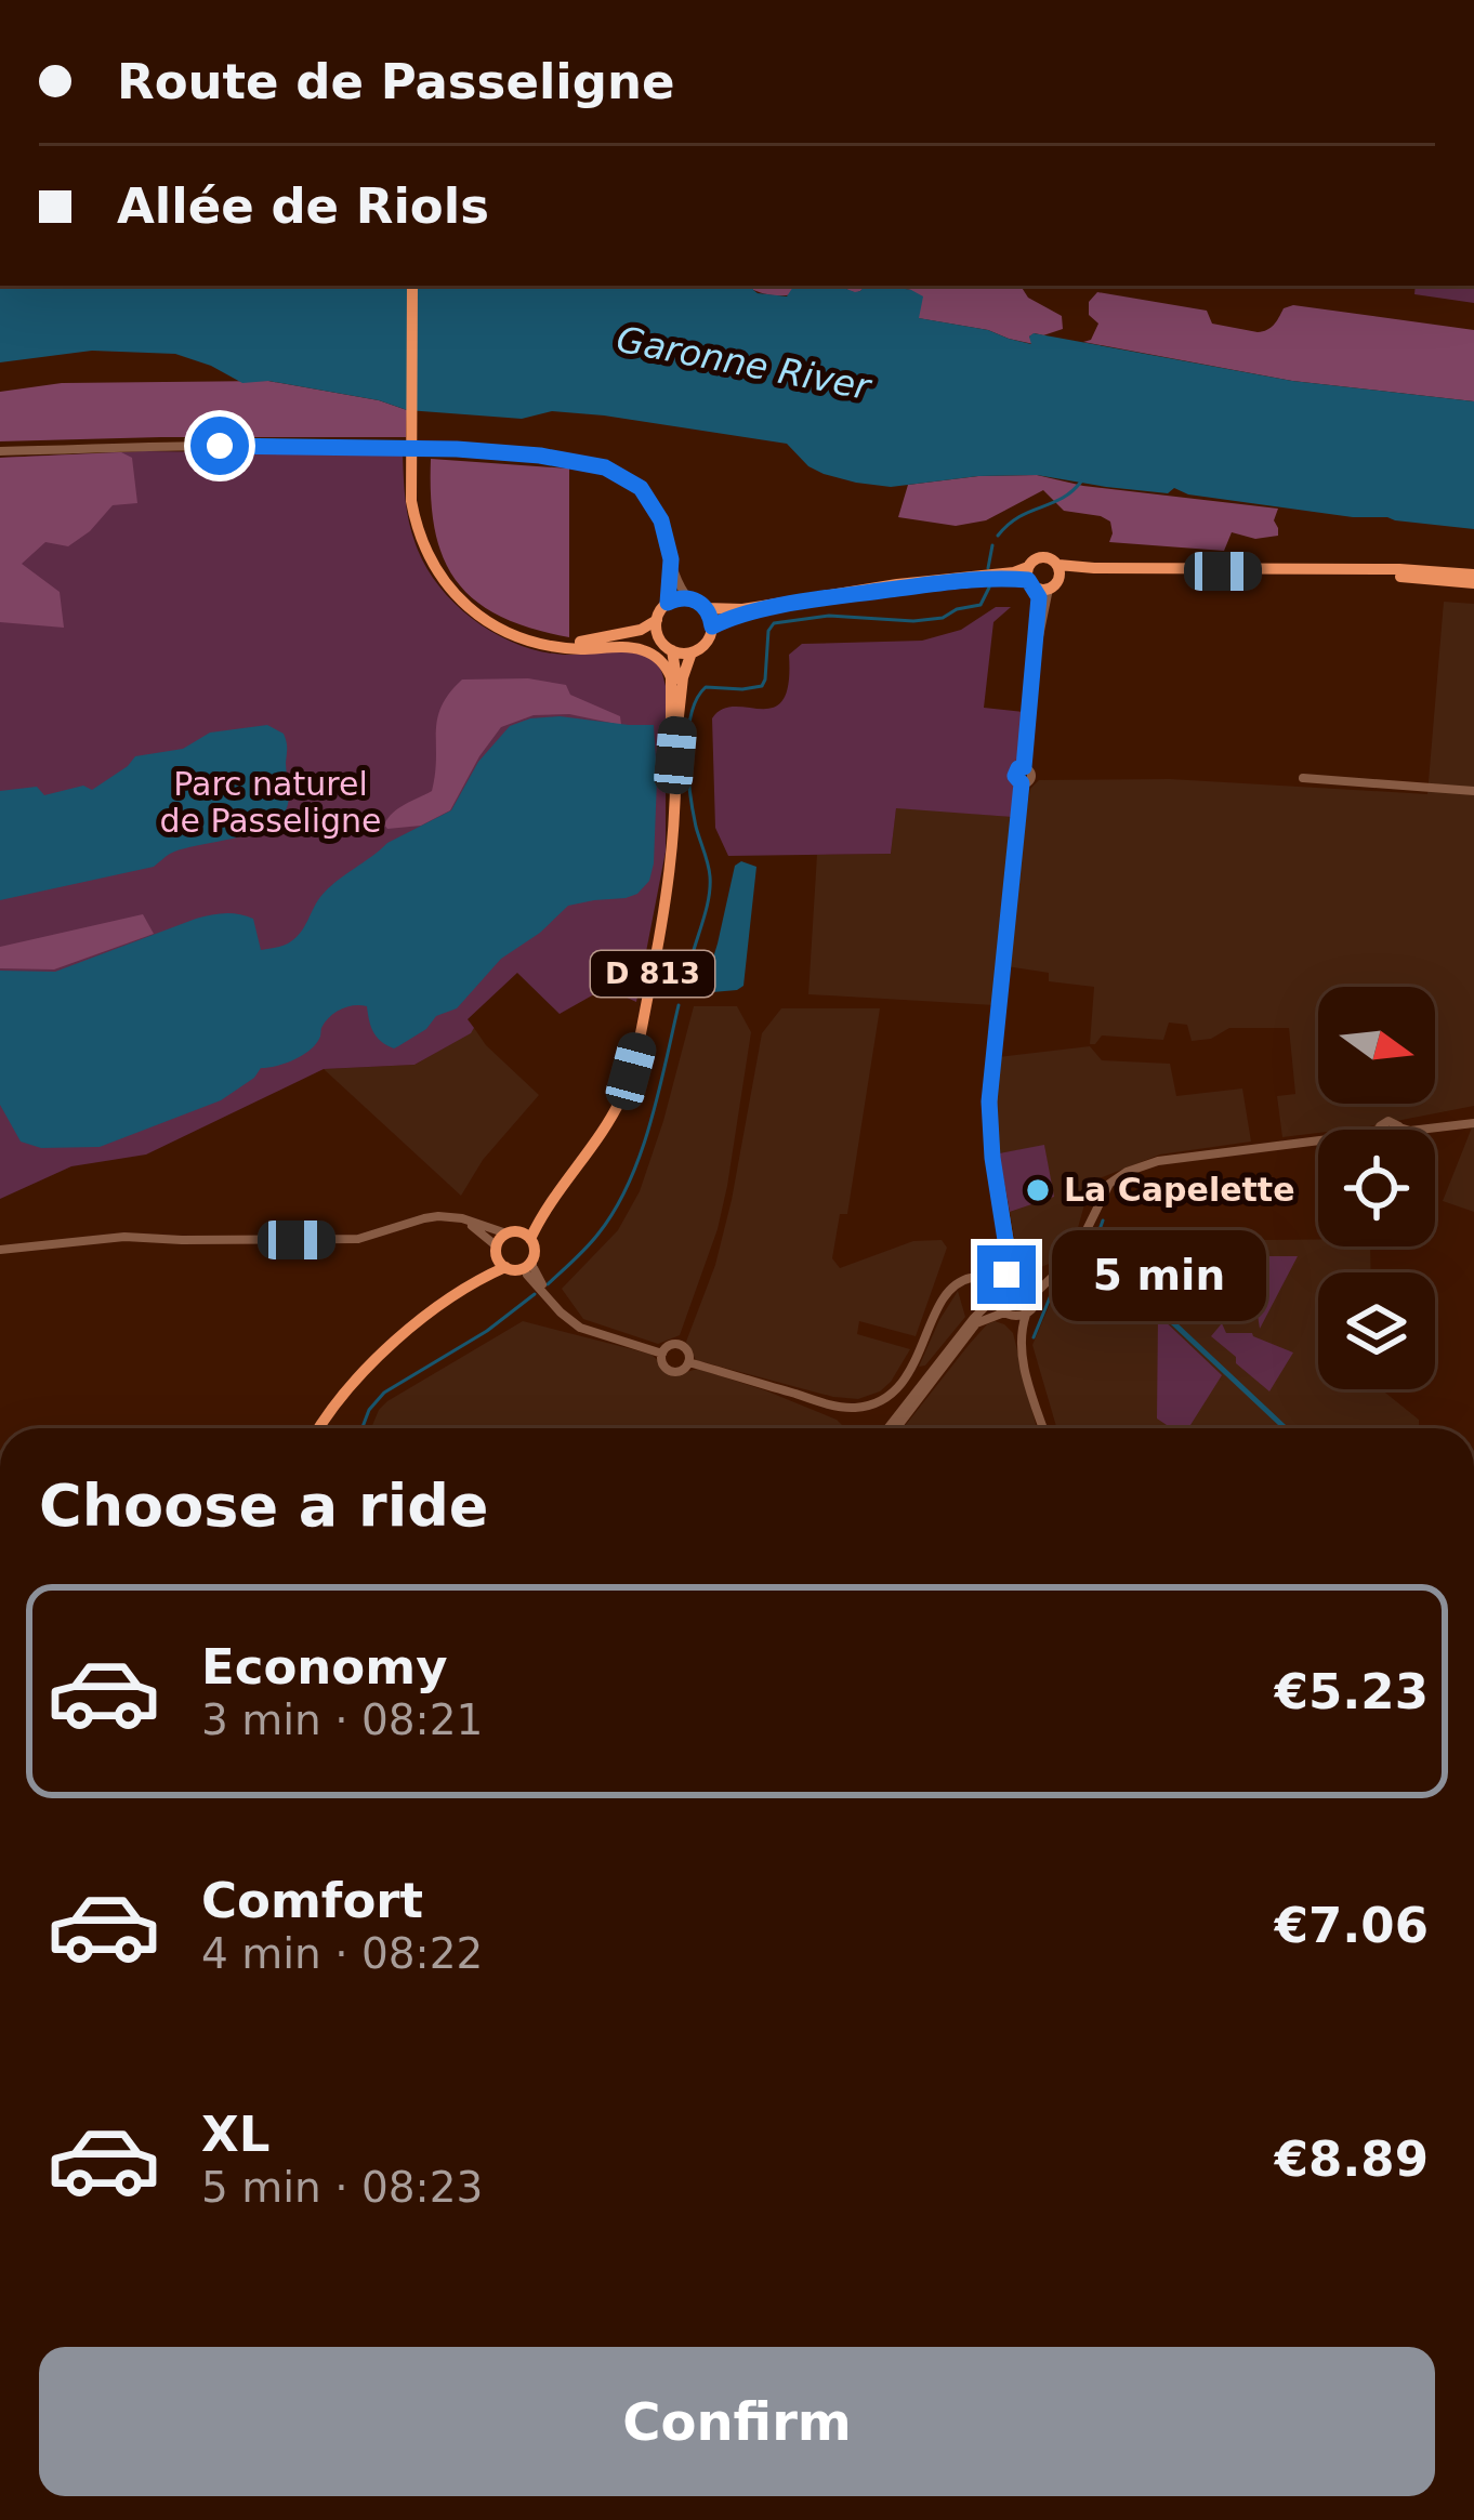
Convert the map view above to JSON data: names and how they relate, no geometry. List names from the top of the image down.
{
  "streets": {
    "main road": ["D 813"]
  },
  "water": ["Garonne River"],
  "parks": ["Parc naturel de Passeligne"],
  "places": ["La Capelette"],
  "north": "right",
  "page": {
    "banner": ["Route de Passeligne", "Allée de Riols"],
    "bubble": "5 min",
    "heading": "Choose a ride",
    "list": [
      {
        "name": "Economy",
        "note": "3 min · 08:21",
        "value": "€5.23"
      },
      {
        "name": "Comfort",
        "note": "4 min · 08:22",
        "value": "€7.06"
      },
      {
        "name": "XL",
        "note": "5 min · 08:23",
        "value": "€8.89"
      }
    ],
    "buttons": "Confirm"
  }
}
